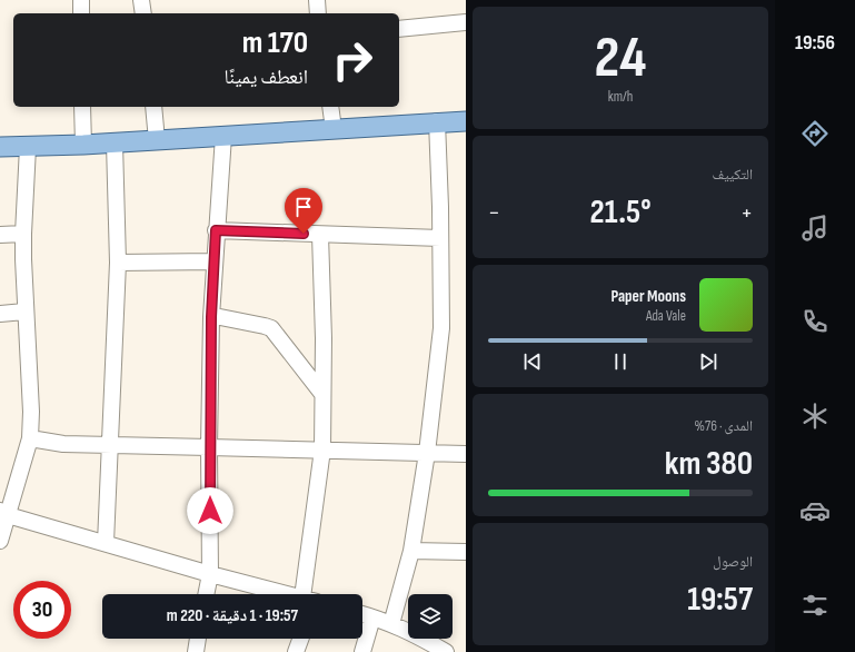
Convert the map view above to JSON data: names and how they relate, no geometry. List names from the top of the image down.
{
  "page": {
    "tabs": "19:56",
    "tile": [
      ["24", "km/h"],
      "التكييف",
      ["المدى · 76%", "380 km"],
      ["الوصول", "19:57"]
    ],
    "turn": ["170 m", "انعطف يمينًا"],
    "heat": ["−", "21.5°", "+"],
    "song": ["Paper Moons", "Ada Vale"],
    "limit": "30",
    "trip": "19:57 · 1 دقيقة · 220 m"
  }
}
